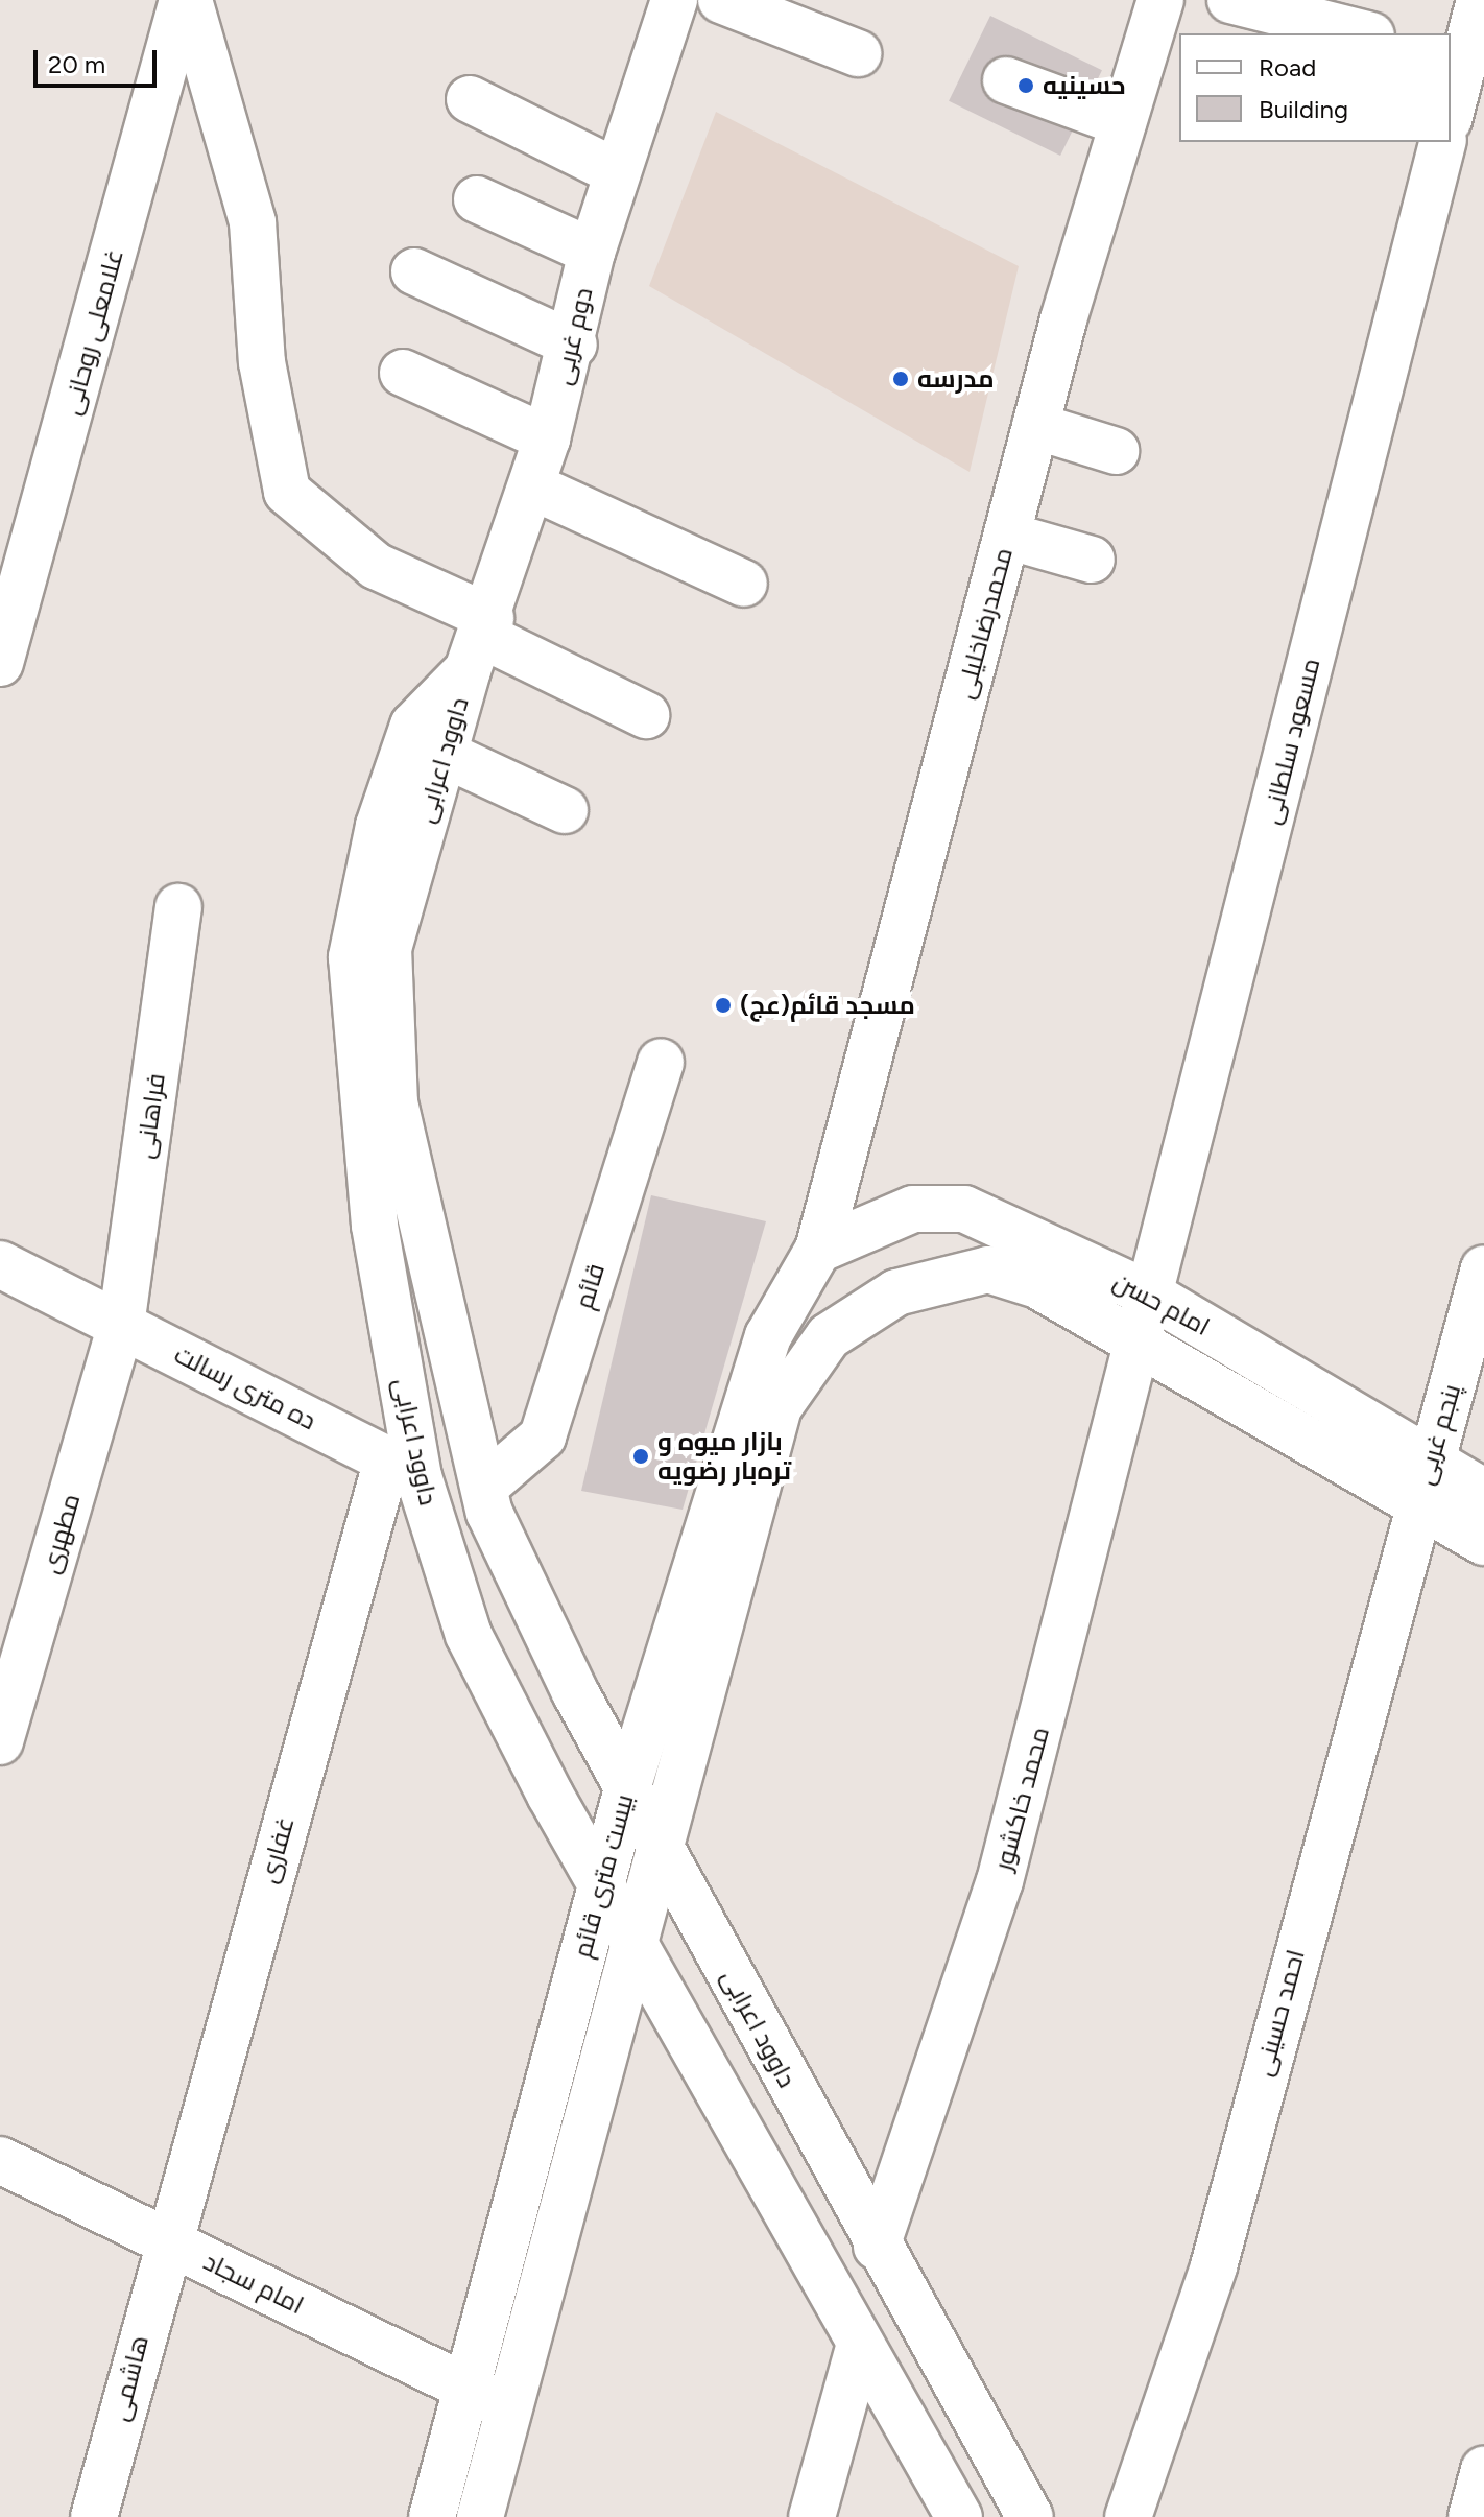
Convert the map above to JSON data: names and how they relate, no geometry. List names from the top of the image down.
{
  "streets": {
    "street": [
      "غلامعلی روحانی",
      "دوم غربی",
      "محمدرضاخلیلی",
      "مسعود سلطانی",
      "داوود اعرابی",
      "فراهانی",
      "قائم",
      "امام حسن",
      "ده متری رسالت",
      "پنجم غربی",
      "مطهری",
      "محمد خاکشور",
      "غفاری",
      "بیست متری قائم",
      "احمد حسینی",
      "امام سجاد",
      "هاشمی"
    ]
  },
  "crossings": [
    ["دوم غربی", "داوود اعرابی"],
    ["محمدرضاخلیلی", "امام حسن"],
    ["محمدرضاخلیلی", "بیست متری قائم"],
    ["مسعود سلطانی", "امام حسن"],
    ["مسعود سلطانی", "محمد خاکشور"],
    ["داوود اعرابی", "قائم"],
    ["داوود اعرابی", "ده متری رسالت"],
    ["داوود اعرابی", "محمد خاکشور"],
    ["داوود اعرابی", "غفاری"],
    ["داوود اعرابی", "بیست متری قائم"],
    ["فراهانی", "ده متری رسالت"],
    ["فراهانی", "مطهری"],
    ["قائم", "ده متری رسالت"],
    ["امام حسن", "پنجم غربی"],
    ["امام حسن", "محمد خاکشور"],
    ["امام حسن", "بیست متری قائم"],
    ["امام حسن", "احمد حسینی"],
    ["ده متری رسالت", "مطهری"],
    ["ده متری رسالت", "غفاری"],
    ["پنجم غربی", "احمد حسینی"],
    ["غفاری", "امام سجاد"],
    ["غفاری", "هاشمی"],
    ["بیست متری قائم", "امام سجاد"],
    ["امام سجاد", "هاشمی"]
  ],
  "places": [
    "حسینیه",
    "مدرسه",
    "مسجد قائم(عج)",
    "بازار میوه و تره‌بار رضویه"
  ],
  "legend": ["Road", "Building"],
  "scale_bar": "20 m"
}
